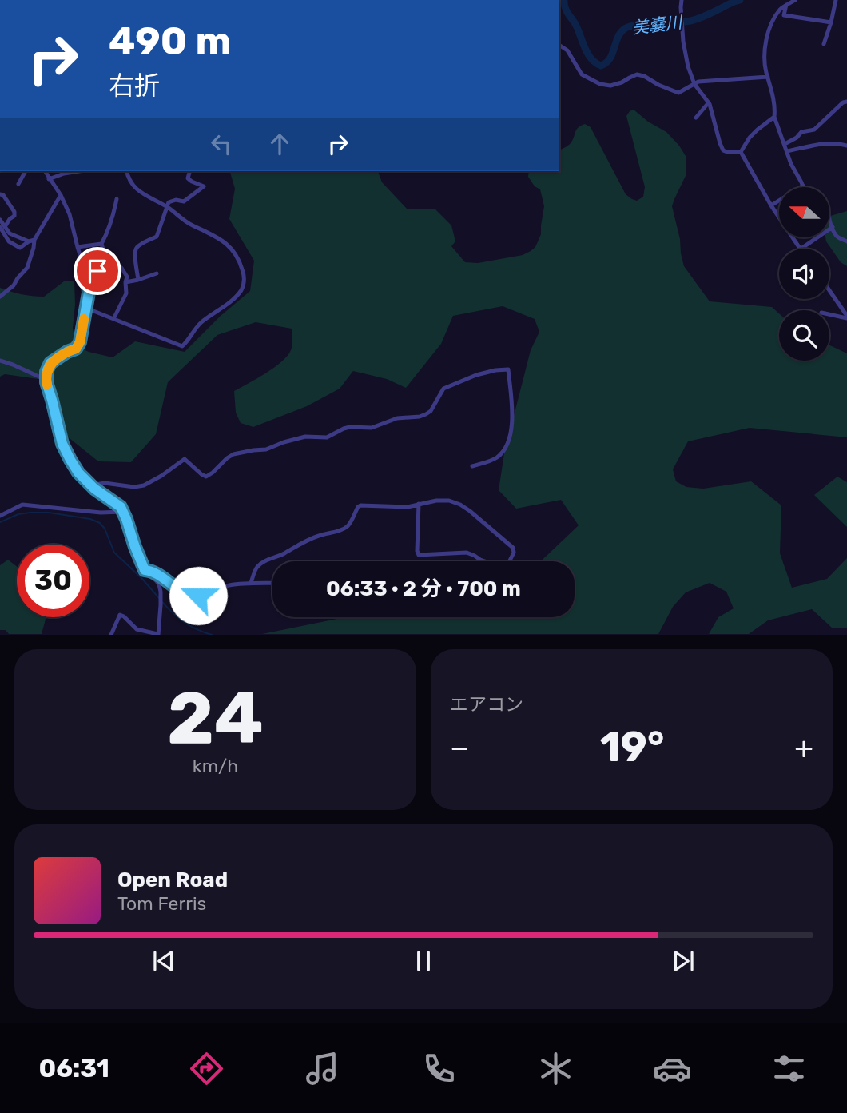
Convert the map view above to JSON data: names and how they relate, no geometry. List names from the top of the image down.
{
  "water": ["美嚢川"],
  "north": "left",
  "page": {
    "turn": ["490 m", "右折"],
    "limit": "30",
    "trip": "06:33 · 2 分 · 700 m",
    "tile": [
      ["24", "km/h"],
      "エアコン"
    ],
    "heat": ["−", "19°", "+"],
    "song": ["Open Road", "Tom Ferris"],
    "tabs": "06:31"
  }
}
